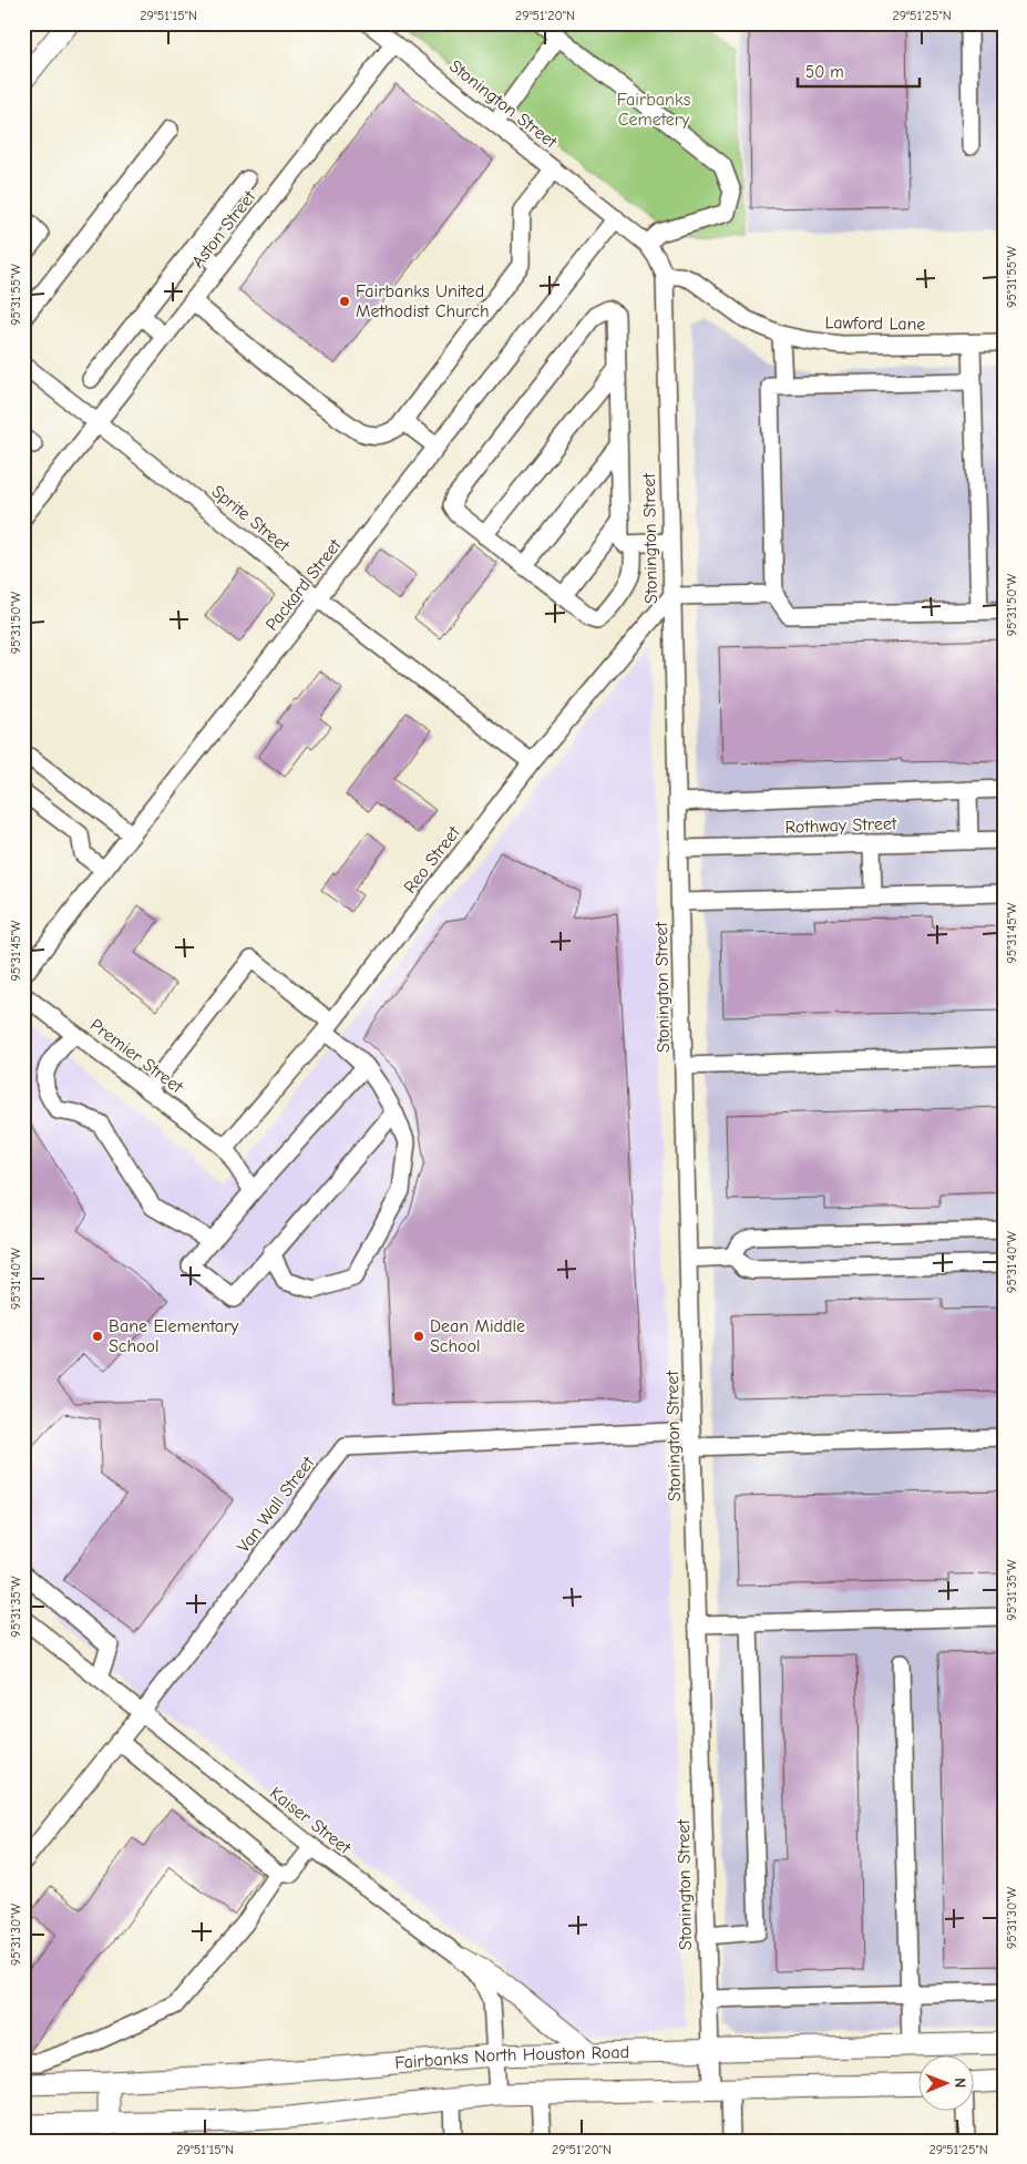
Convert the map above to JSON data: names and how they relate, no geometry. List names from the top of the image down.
{
  "streets": {
    "main road": ["Fairbanks North Houston Road"],
    "street": [
      "Stonington Street",
      "Aston Street",
      "Lawford Lane",
      "Sprite Street",
      "Packard Street",
      "Rothway Street",
      "Reo Street",
      "Premier Street",
      "Van Wall Street",
      "Kaiser Street"
    ]
  },
  "crossings": [
    ["Stonington Street", "Aston Street"],
    ["Stonington Street", "Lawford Lane"],
    ["Stonington Street", "Packard Street"],
    ["Stonington Street", "Rothway Street"],
    ["Stonington Street", "Reo Street"],
    ["Stonington Street", "Van Wall Street"],
    ["Stonington Street", "Fairbanks North Houston Road"],
    ["Aston Street", "Sprite Street"],
    ["Sprite Street", "Packard Street"],
    ["Sprite Street", "Reo Street"],
    ["Reo Street", "Premier Street"],
    ["Van Wall Street", "Kaiser Street"],
    ["Kaiser Street", "Fairbanks North Houston Road"]
  ],
  "parks": ["Fairbanks Cemetery"],
  "places": ["Fairbanks United Methodist Church", "Bane Elementary School", "Dean Middle School"],
  "scale_bar": "50 m",
  "north": "right",
  "coordinates": [
    "29°51'15\"N",
    "29°51'20\"N",
    "29°51'25\"N",
    "95°31'55\"W",
    "95°31'50\"W",
    "95°31'45\"W",
    "95°31'40\"W",
    "95°31'35\"W",
    "95°31'30\"W"
  ]
}
